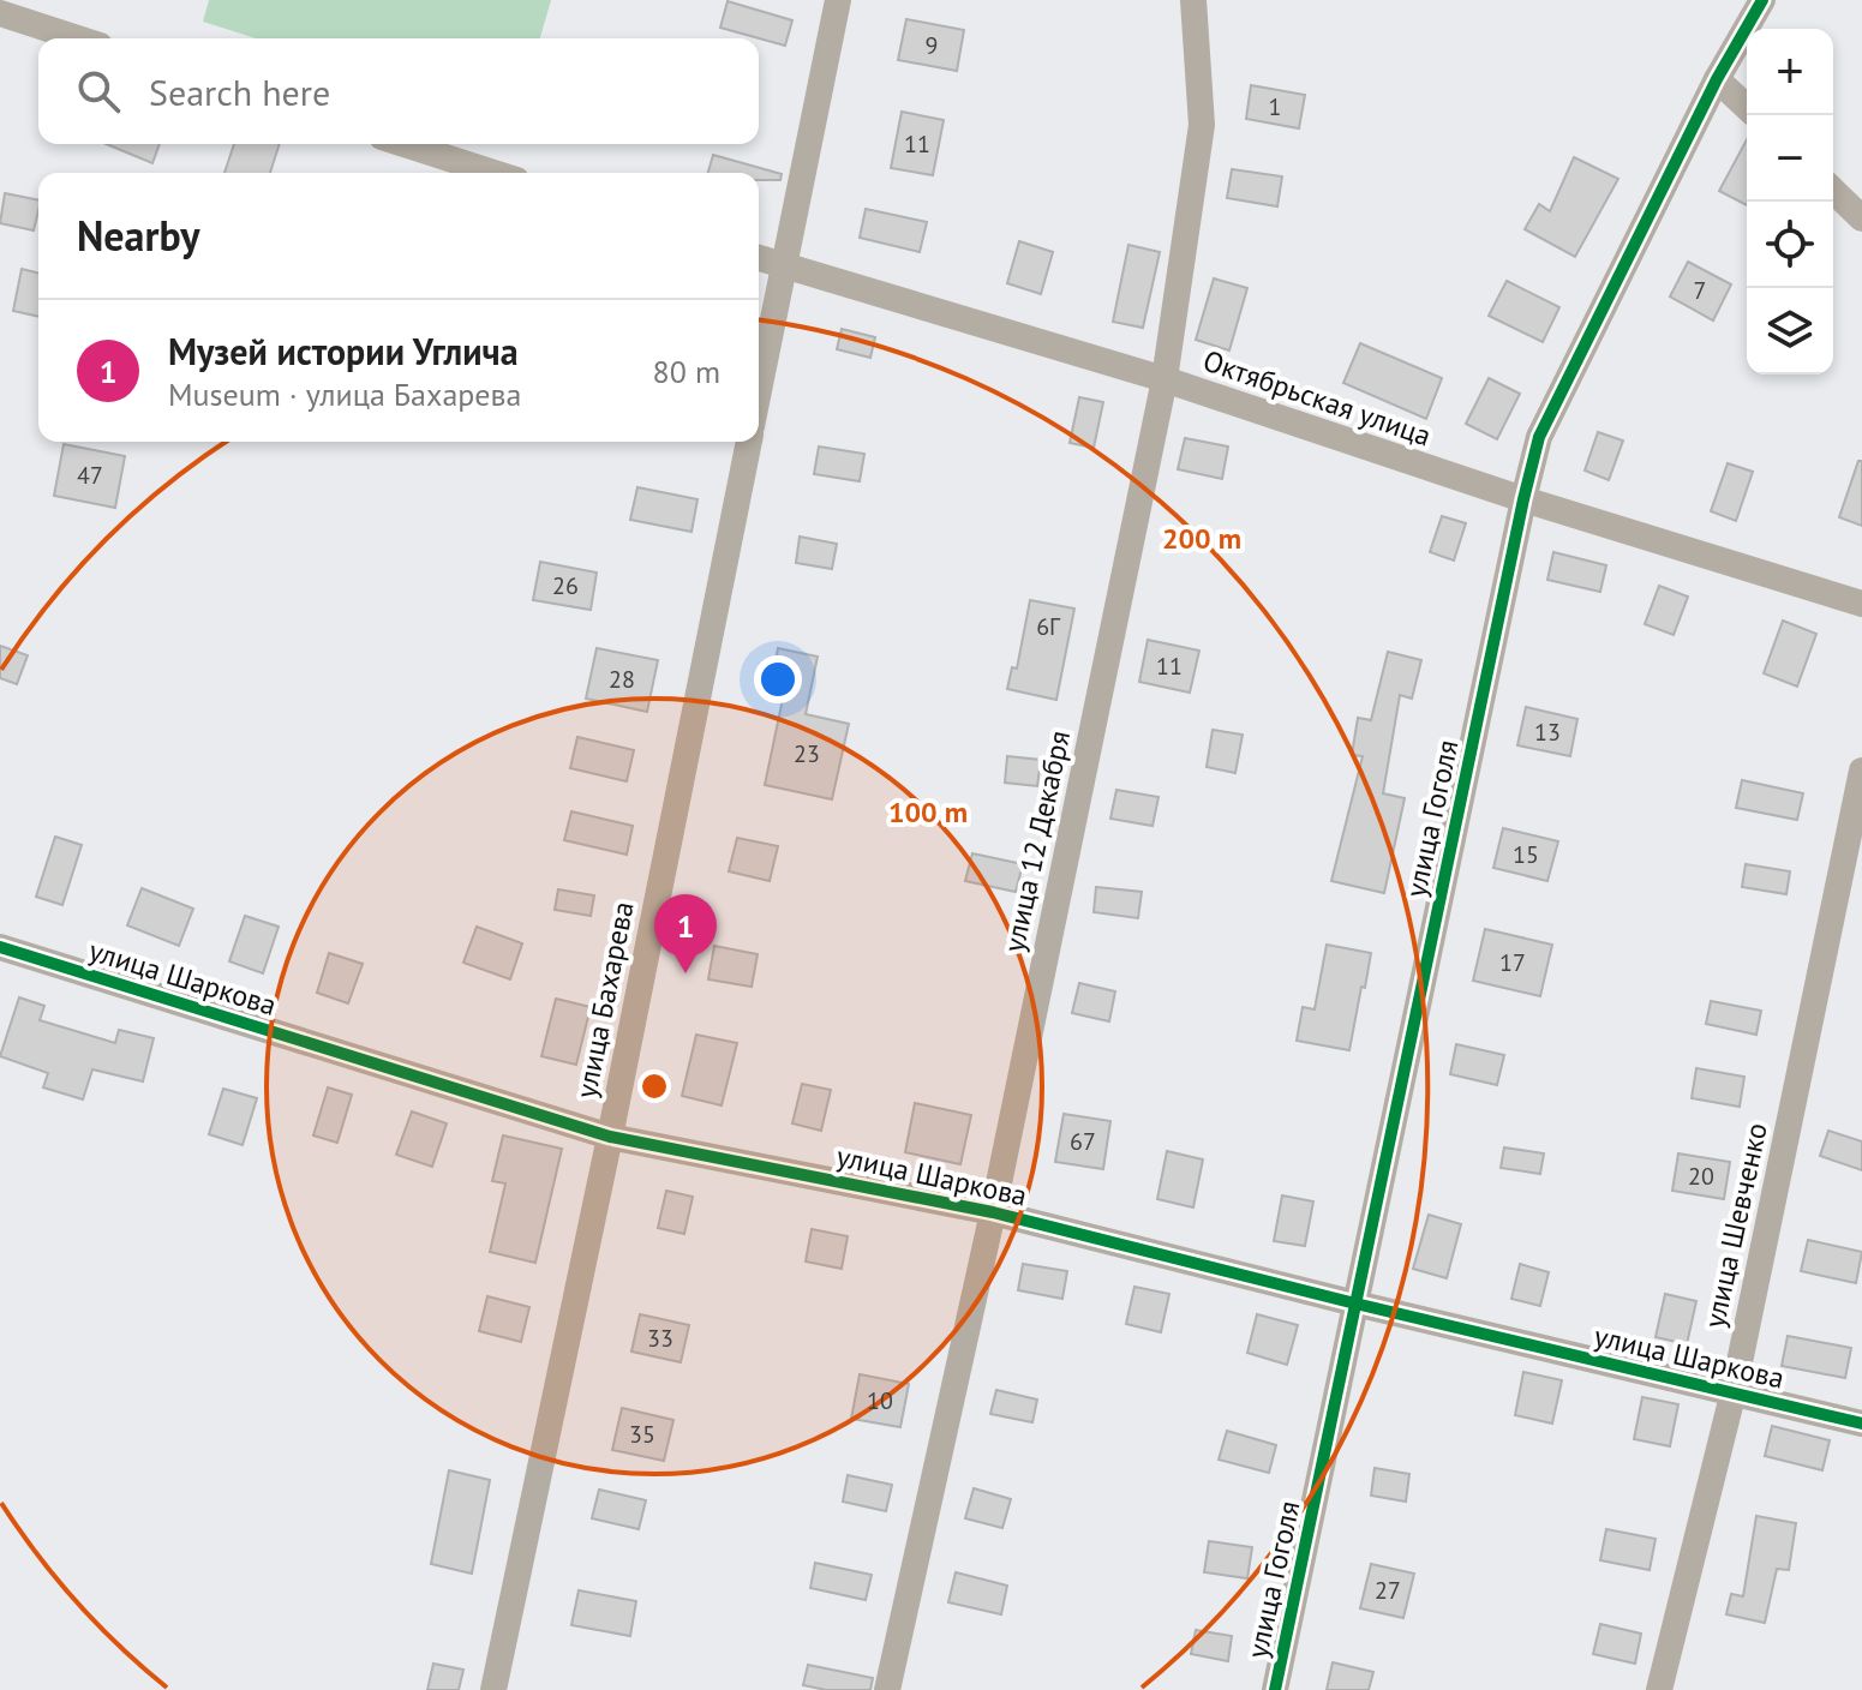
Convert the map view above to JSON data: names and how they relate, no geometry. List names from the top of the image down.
{
  "streets": {
    "street": [
      "Октябрьская улица",
      "улица Гоголя",
      "улица 12 Декабря",
      "улица Шаркова",
      "улица Бахарева",
      "улица Шевченко"
    ]
  },
  "crossings": [
    ["Октябрьская улица", "улица Гоголя"],
    ["Октябрьская улица", "улица 12 Декабря"],
    ["улица Гоголя", "улица Шаркова"],
    ["улица 12 Декабря", "улица Шаркова"],
    ["улица Шаркова", "улица Бахарева"],
    ["улица Шаркова", "улица Шевченко"]
  ],
  "house_numbers": [
    "9",
    "1",
    "11",
    "7",
    "47",
    "26",
    "6Г",
    "11",
    "28",
    "13",
    "23",
    "15",
    "17",
    "67",
    "20",
    "33",
    "10",
    "35",
    "27"
  ],
  "page": {
    "map_buttons": ["+", "−"],
    "search": "Search here",
    "heading": "Nearby",
    "list": [
      {
        "mark": "1",
        "name": "Музей истории Углича",
        "note": "Museum · улица Бахарева",
        "value": "80 m"
      }
    ],
    "pins": "1"
  },
  "rings": ["200 m", "100 m"]
}
